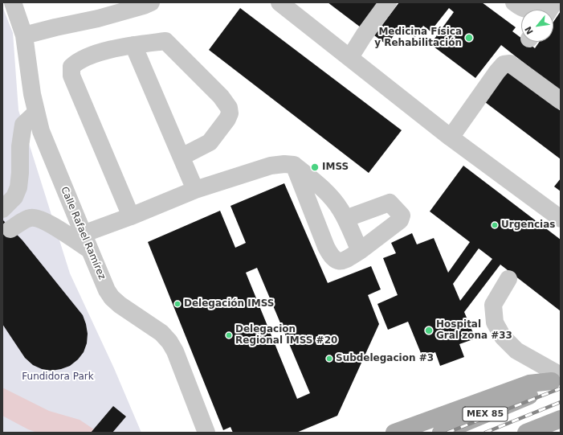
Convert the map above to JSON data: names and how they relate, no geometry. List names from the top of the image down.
{
  "streets": {
    "main road": ["MEX 85"],
    "street": ["Calle Rafael Ramírez"]
  },
  "parks": ["Fundidora Park"],
  "places": [
    "Medicina Física y Rehabilitación",
    "IMSS",
    "Urgencias",
    "Delegación IMSS",
    "Hospital Gral zona #33",
    "Delegacion Regional IMSS #20",
    "Subdelegacion #3"
  ],
  "north": "bottom left"
}
